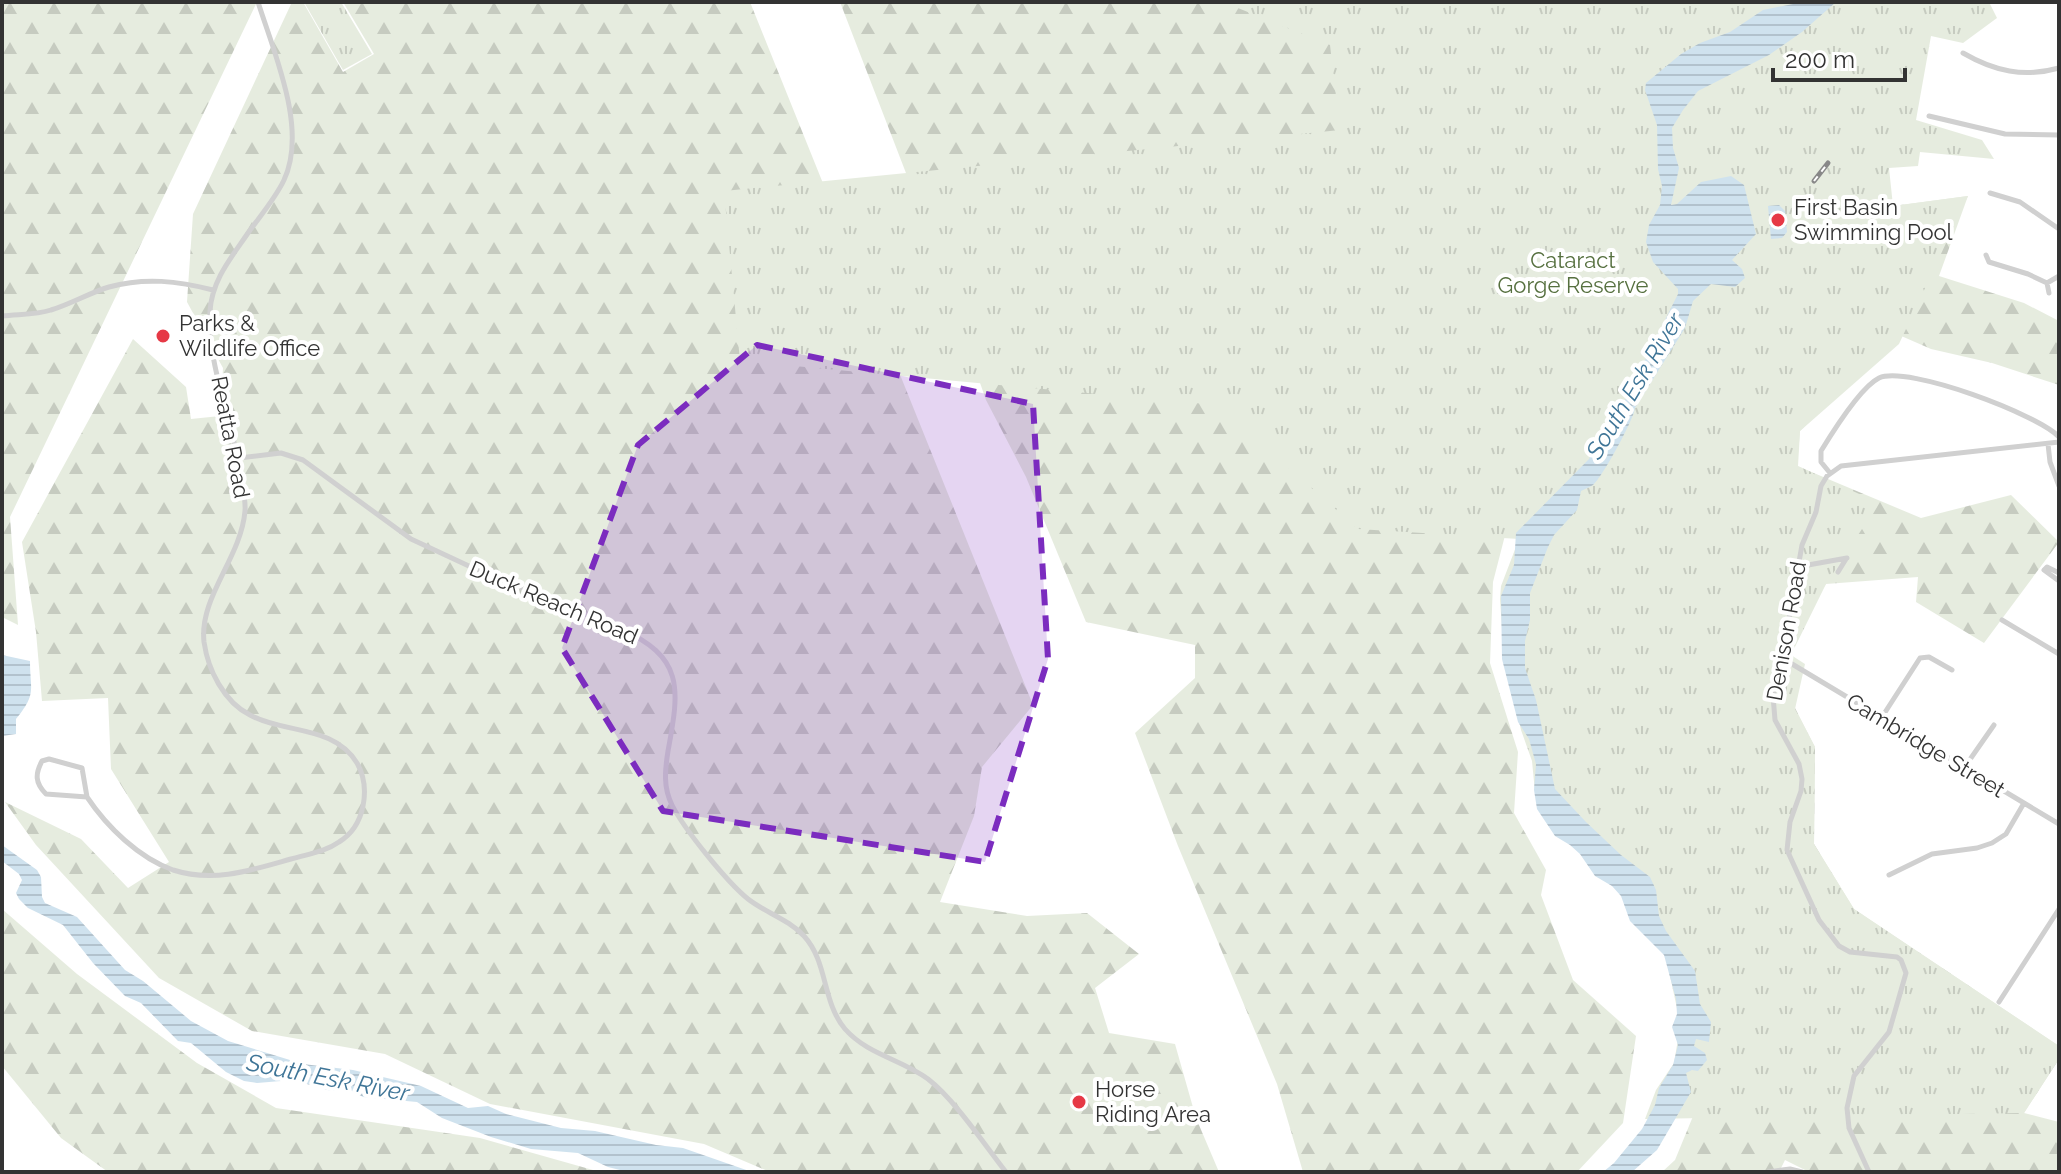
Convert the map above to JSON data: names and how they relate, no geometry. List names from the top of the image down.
{
  "streets": {
    "street": [
      "Reatta Road",
      "Duck Reach Road",
      "Denison Road",
      "Cambridge Street"
    ]
  },
  "crossings": [
    ["Reatta Road", "Duck Reach Road"],
    ["Denison Road", "Cambridge Street"]
  ],
  "water": ["South Esk River"],
  "parks": ["Cataract Gorge Reserve"],
  "places": ["First Basin Swimming Pool", "Parks & Wildlife Office", "Horse Riding Area"],
  "scale_bar": "200 m"
}
